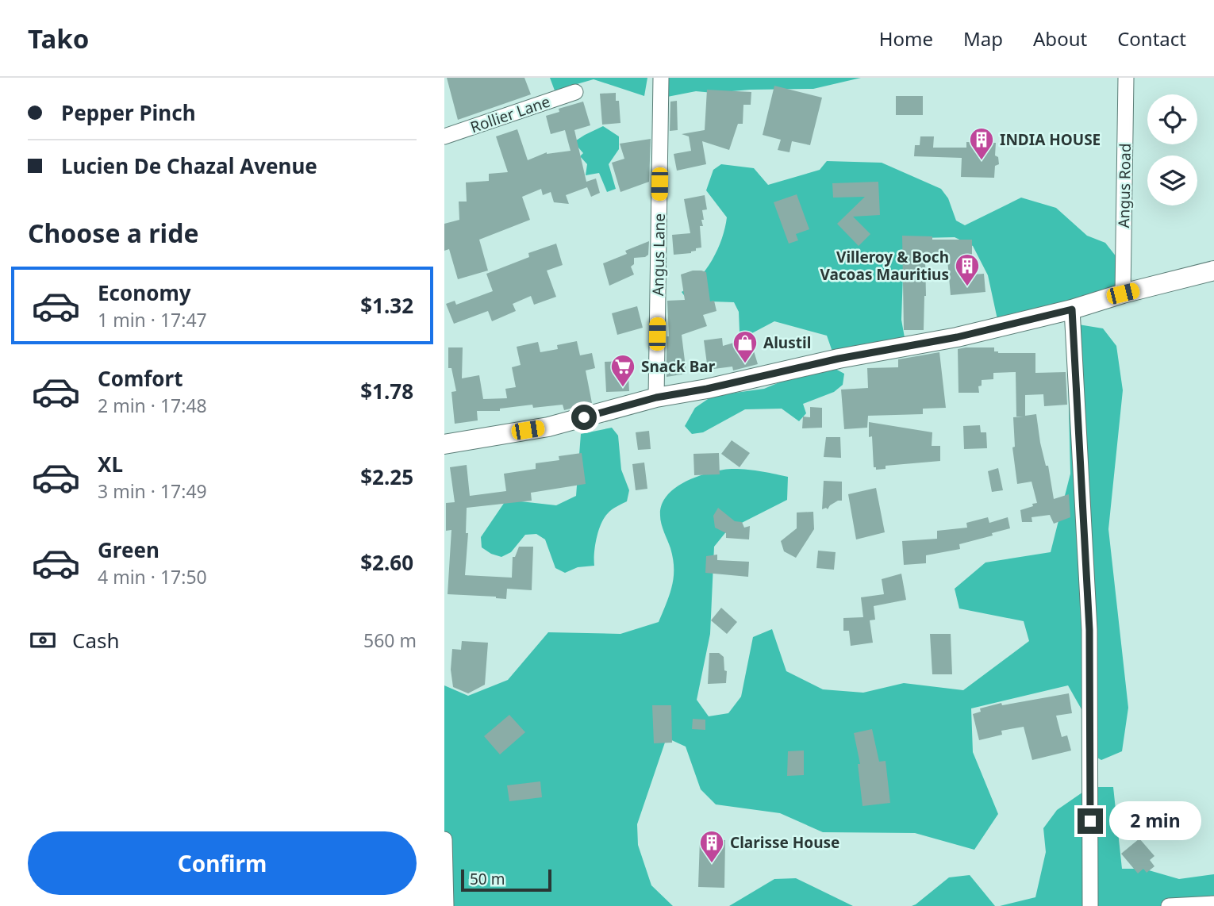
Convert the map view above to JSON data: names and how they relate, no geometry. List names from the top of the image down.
{
  "streets": {
    "street": ["Rollier Lane", "Angus Road", "Angus Lane"]
  },
  "places": {
    "building": ["INDIA HOUSE", "Villeroy & Boch Vacoas Mauritius", "Clarisse House"],
    "shop": ["Alustil"],
    "supermarket": ["Snack Bar"]
  },
  "scale_bar": "50 m",
  "page": {
    "header": "Tako",
    "nav": [
      "Home",
      "Map",
      "About",
      "Contact"
    ],
    "banner": ["Pepper Pinch", "Lucien De Chazal Avenue"],
    "heading": "Choose a ride",
    "list": [
      {
        "name": "Economy",
        "note": "1 min · 17:47",
        "value": "$1.32"
      },
      {
        "name": "Comfort",
        "note": "2 min · 17:48",
        "value": "$1.78"
      },
      {
        "name": "XL",
        "note": "3 min · 17:49",
        "value": "$2.25"
      },
      {
        "name": "Green",
        "note": "4 min · 17:50",
        "value": "$2.60"
      }
    ],
    "pay": ["Cash", "560 m"],
    "bubble": "2 min",
    "buttons": "Confirm",
    "scale": "50 m"
  }
}
